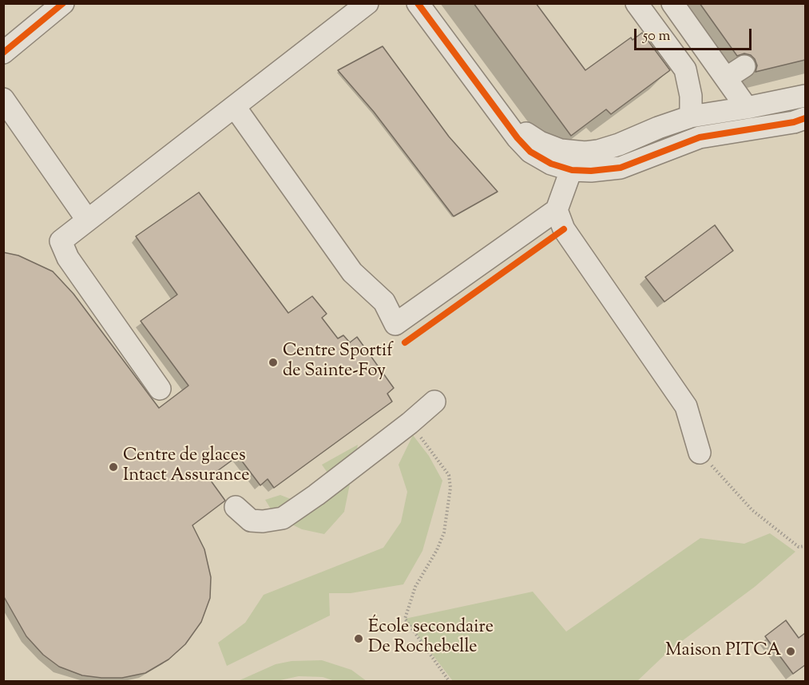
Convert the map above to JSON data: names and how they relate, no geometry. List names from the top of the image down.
{
  "places": [
    "Centre Sportif de Sainte-Foy",
    "Centre de glaces Intact Assurance",
    "École secondaire De Rochebelle",
    "Maison PITCA"
  ],
  "scale_bar": "50 m"
}
